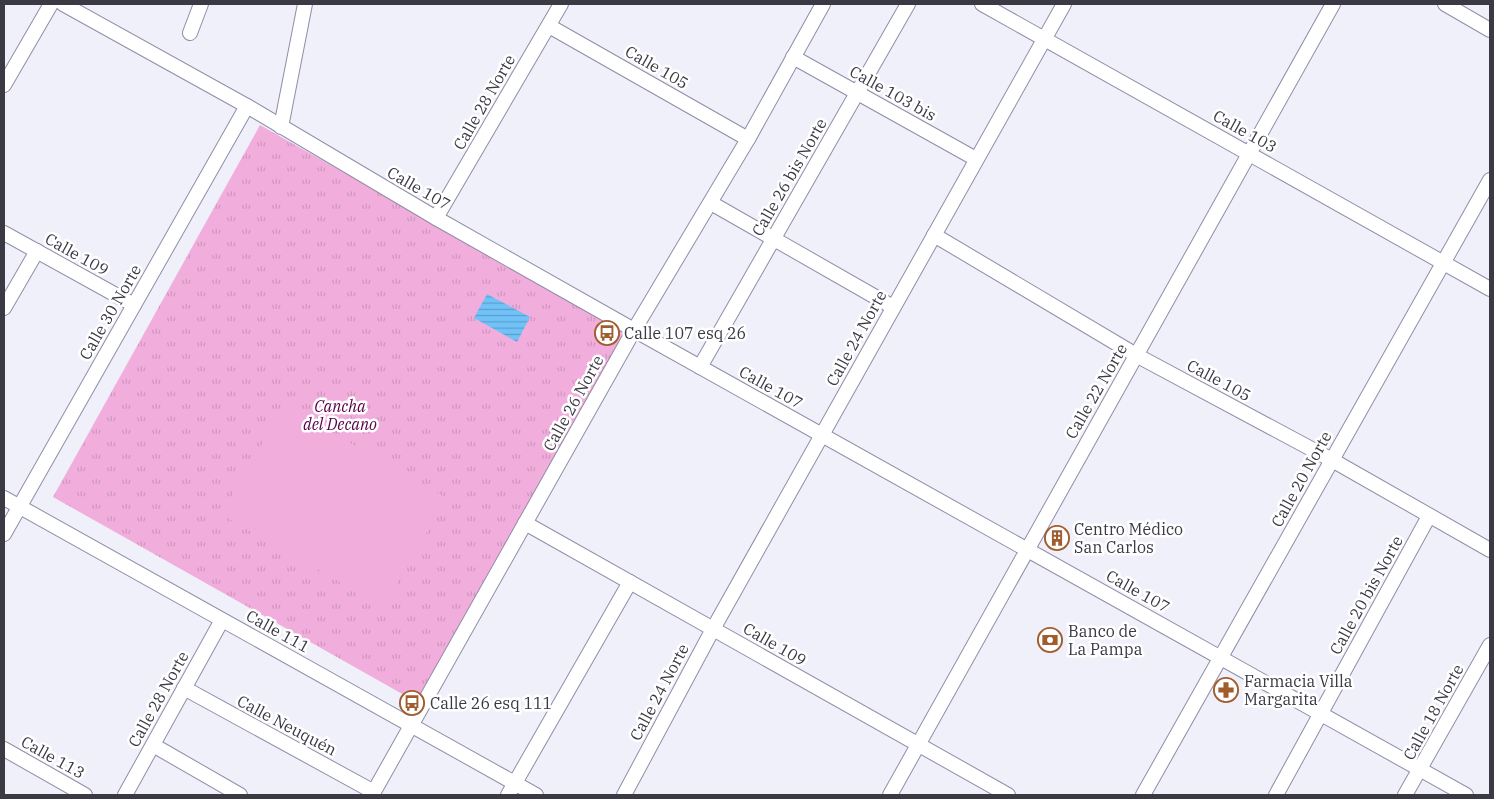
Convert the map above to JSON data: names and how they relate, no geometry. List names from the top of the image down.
{
  "streets": {
    "street": [
      "Calle 105",
      "Calle 103 bis",
      "Calle 28 Norte",
      "Calle 103",
      "Calle 26 bis Norte",
      "Calle 107",
      "Calle 109",
      "Calle 30 Norte",
      "Calle 24 Norte",
      "Calle 22 Norte",
      "Calle 26 Norte",
      "Calle 20 Norte",
      "Calle 20 bis Norte",
      "Calle 111",
      "Calle 18 Norte",
      "Calle Neuquén",
      "Calle 113"
    ]
  },
  "crossings": [
    ["Calle 105", "Calle 28 Norte"],
    ["Calle 105", "Calle 24 Norte"],
    ["Calle 105", "Calle 22 Norte"],
    ["Calle 105", "Calle 26 Norte"],
    ["Calle 105", "Calle 20 Norte"],
    ["Calle 105", "Calle 20 bis Norte"],
    ["Calle 103 bis", "Calle 26 bis Norte"],
    ["Calle 103 bis", "Calle 24 Norte"],
    ["Calle 103 bis", "Calle 26 Norte"],
    ["Calle 28 Norte", "Calle 107"],
    ["Calle 28 Norte", "Calle 111"],
    ["Calle 28 Norte", "Calle Neuquén"],
    ["Calle 103", "Calle 24 Norte"],
    ["Calle 103", "Calle 22 Norte"],
    ["Calle 103", "Calle 20 Norte"],
    ["Calle 26 bis Norte", "Calle 107"],
    ["Calle 107", "Calle 30 Norte"],
    ["Calle 107", "Calle 24 Norte"],
    ["Calle 107", "Calle 22 Norte"],
    ["Calle 107", "Calle 26 Norte"],
    ["Calle 107", "Calle 20 Norte"],
    ["Calle 107", "Calle 20 bis Norte"],
    ["Calle 107", "Calle 18 Norte"],
    ["Calle 109", "Calle 30 Norte"],
    ["Calle 109", "Calle 24 Norte"],
    ["Calle 109", "Calle 22 Norte"],
    ["Calle 109", "Calle 26 Norte"],
    ["Calle 30 Norte", "Calle 111"],
    ["Calle 26 Norte", "Calle 111"],
    ["Calle 26 Norte", "Calle Neuquén"]
  ],
  "parks": ["Cancha del Decano"],
  "places": {
    "bus stop": ["Calle 107 esq 26", "Calle 26 esq 111"],
    "building": ["Centro Médico San Carlos"],
    "bank": ["Banco de La Pampa"],
    "pharmacy": ["Farmacia Villa Margarita"]
  }
}
